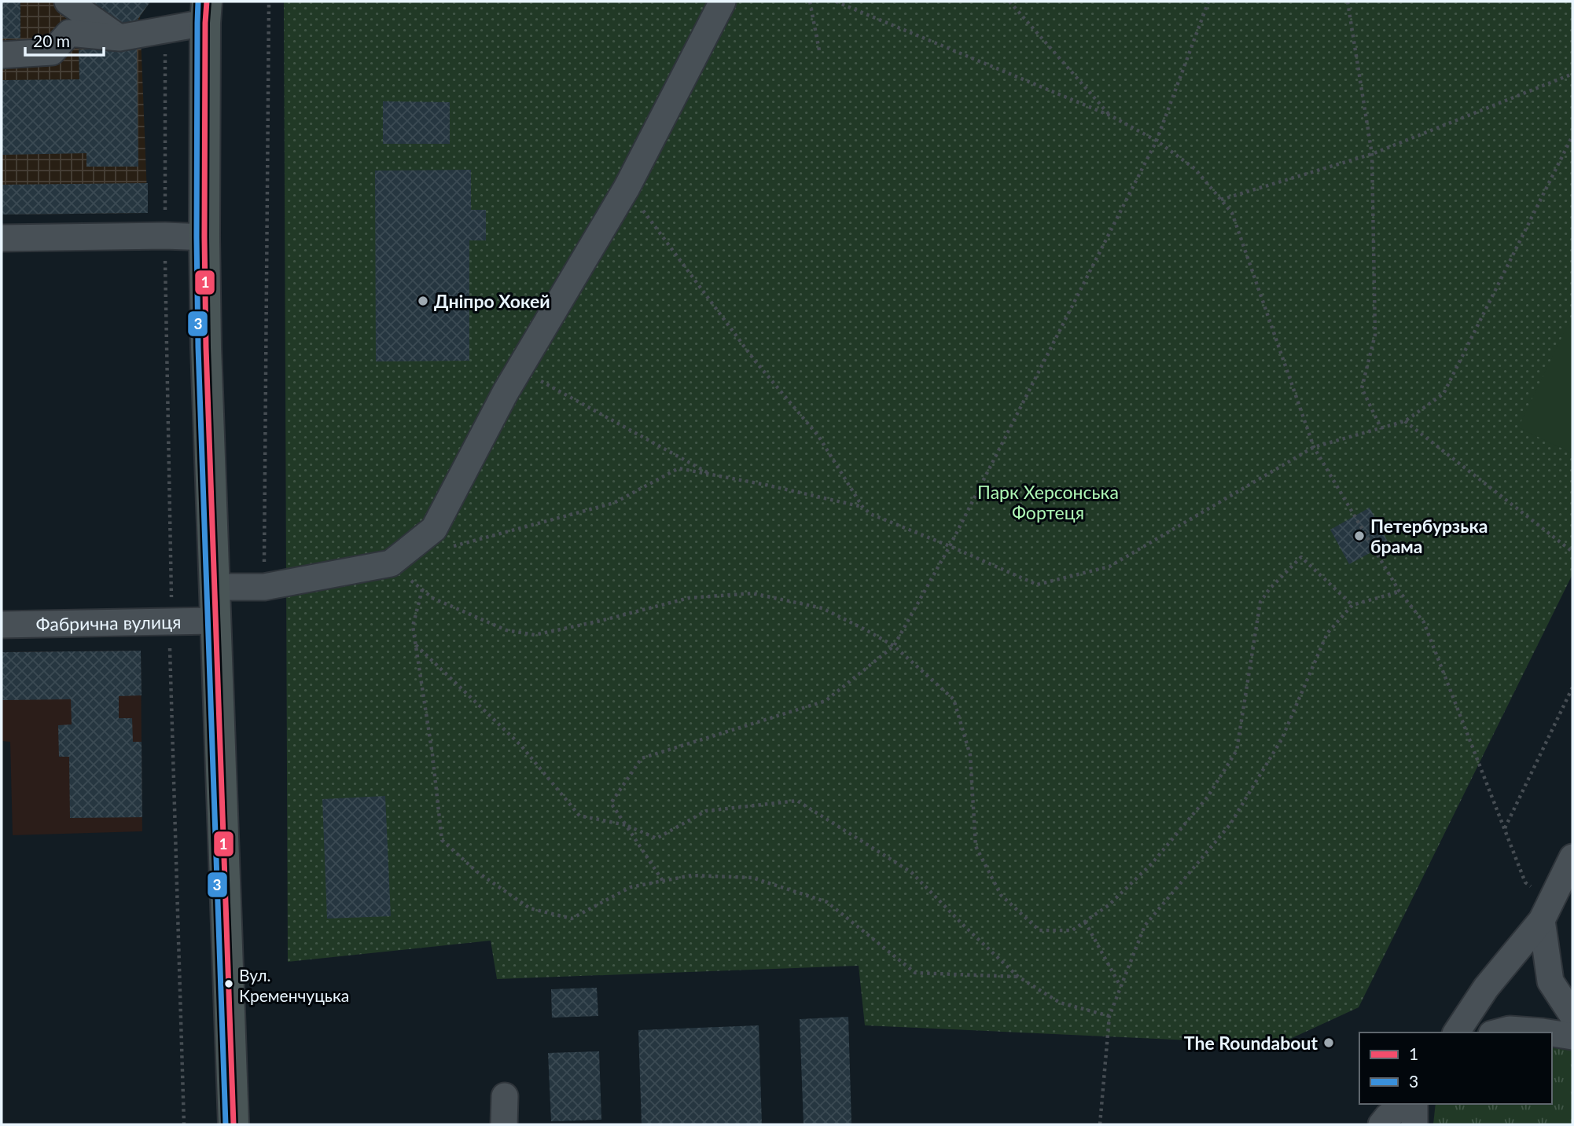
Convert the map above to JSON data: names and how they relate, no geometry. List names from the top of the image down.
{
  "streets": {
    "street": ["Фабрична вулиця"]
  },
  "parks": ["Парк Херсонська Фортеця"],
  "places": [
    "Дніпро Хокей",
    "Петербурзька брама",
    "Вул. Кременчуцька",
    "The Roundabout"
  ],
  "lines": ["transit line 1", "transit line 3"],
  "legend": ["1", "3"],
  "scale_bar": "20 m"
}
